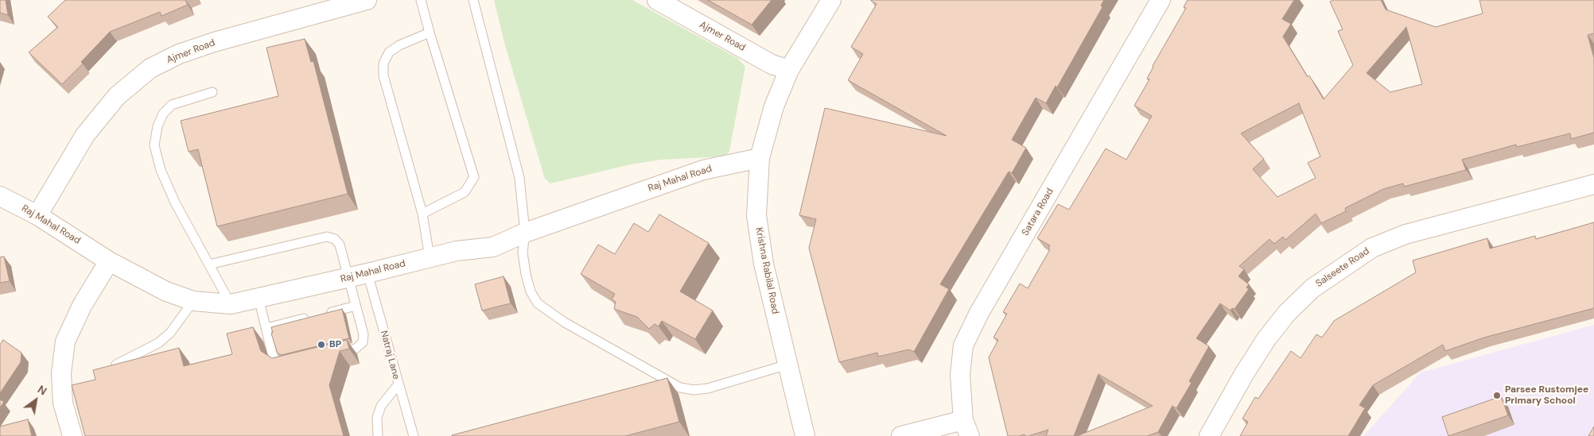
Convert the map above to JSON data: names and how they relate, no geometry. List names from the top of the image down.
{
  "streets": {
    "street": [
      "Ajmer Road",
      "Raj Mahal Road",
      "Satara Road",
      "Salseete Road",
      "Krishna Rabilal Road"
    ],
    "lane": ["Natraj Lane"]
  },
  "crossings": [
    ["Ajmer Road", "Raj Mahal Road"],
    ["Ajmer Road", "Krishna Rabilal Road"],
    ["Raj Mahal Road", "Krishna Rabilal Road"],
    ["Raj Mahal Road", "Natraj Lane"]
  ],
  "places": ["BP", "Parsee Rustomjee Primary School"],
  "north": "top right"
}
